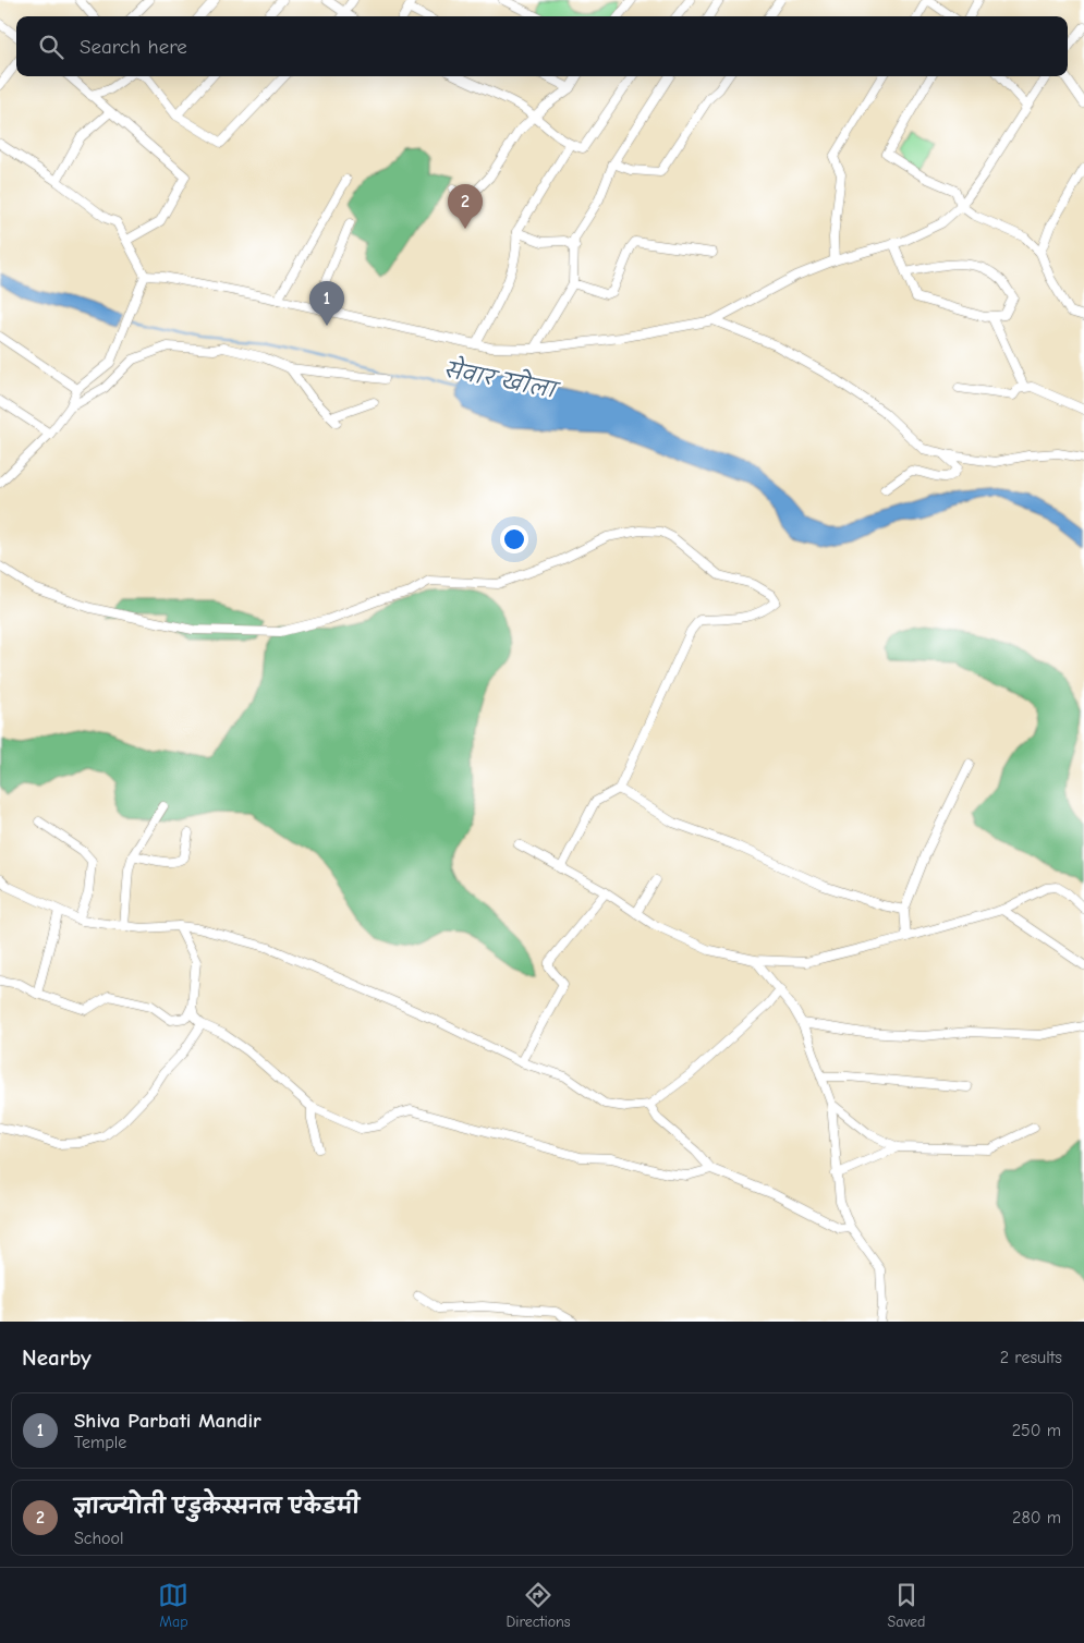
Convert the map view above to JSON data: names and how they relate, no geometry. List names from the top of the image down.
{
  "water": ["सेवार खोला"],
  "page": {
    "search": "Search here",
    "pins": ["2", "1"],
    "heading": ["Nearby", "2 results"],
    "list": [
      {
        "mark": "1",
        "name": "Shiva Parbati Mandir",
        "note": "Temple",
        "value": "250 m"
      },
      {
        "mark": "2",
        "name": "ज्ञान्ज्योती एडुकेस्सनल एकेडमी",
        "note": "School",
        "value": "280 m"
      }
    ],
    "nav": ["Map", "Directions", "Saved"]
  }
}
